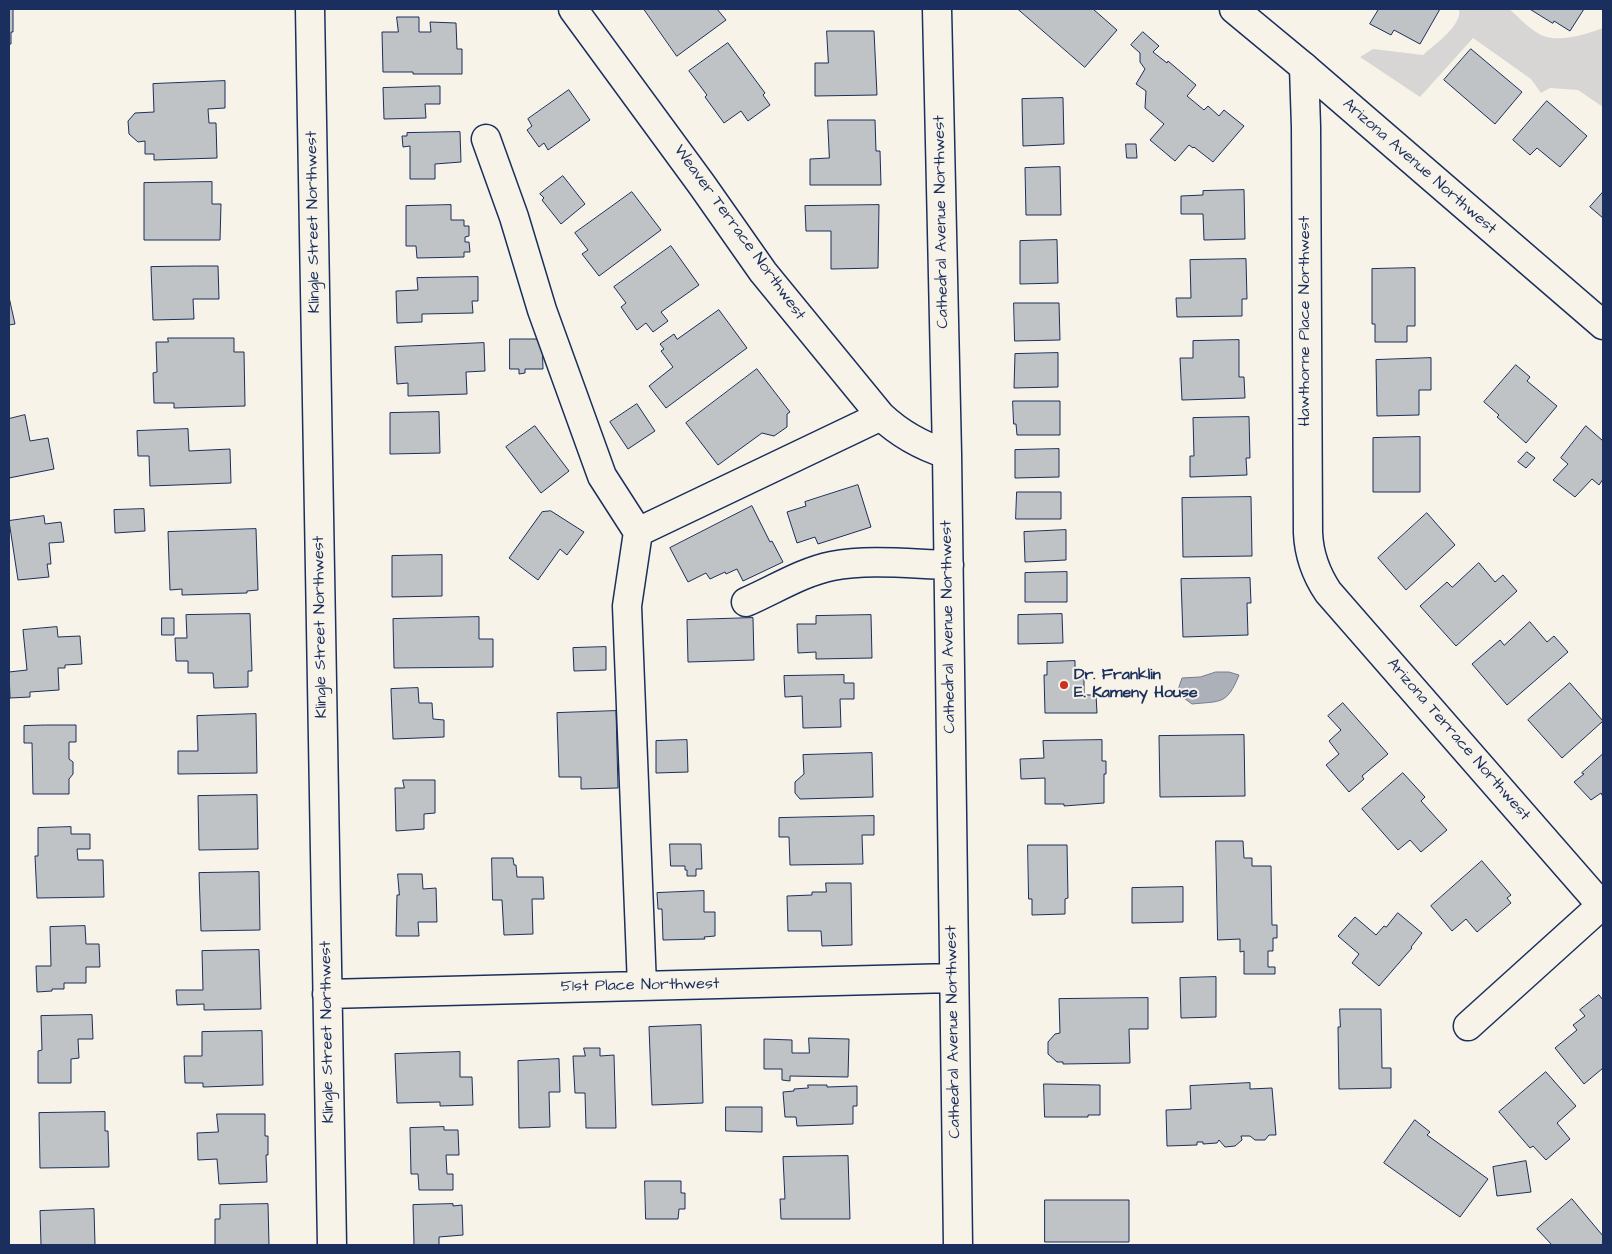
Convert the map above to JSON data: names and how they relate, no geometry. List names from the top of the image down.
{
  "streets": {
    "street": [
      "Arizona Avenue Northwest",
      "Klingle Street Northwest",
      "Cathedral Avenue Northwest",
      "Weaver Terrace Northwest",
      "Hawthorne Place Northwest",
      "Arizona Terrace Northwest",
      "51st Place Northwest"
    ]
  },
  "crossings": [
    ["Arizona Avenue Northwest", "Hawthorne Place Northwest"],
    ["Klingle Street Northwest", "51st Place Northwest"],
    ["Cathedral Avenue Northwest", "Weaver Terrace Northwest"],
    ["Cathedral Avenue Northwest", "51st Place Northwest"],
    ["Hawthorne Place Northwest", "Arizona Terrace Northwest"]
  ],
  "places": ["Dr. Franklin E. Kameny House"]
}
